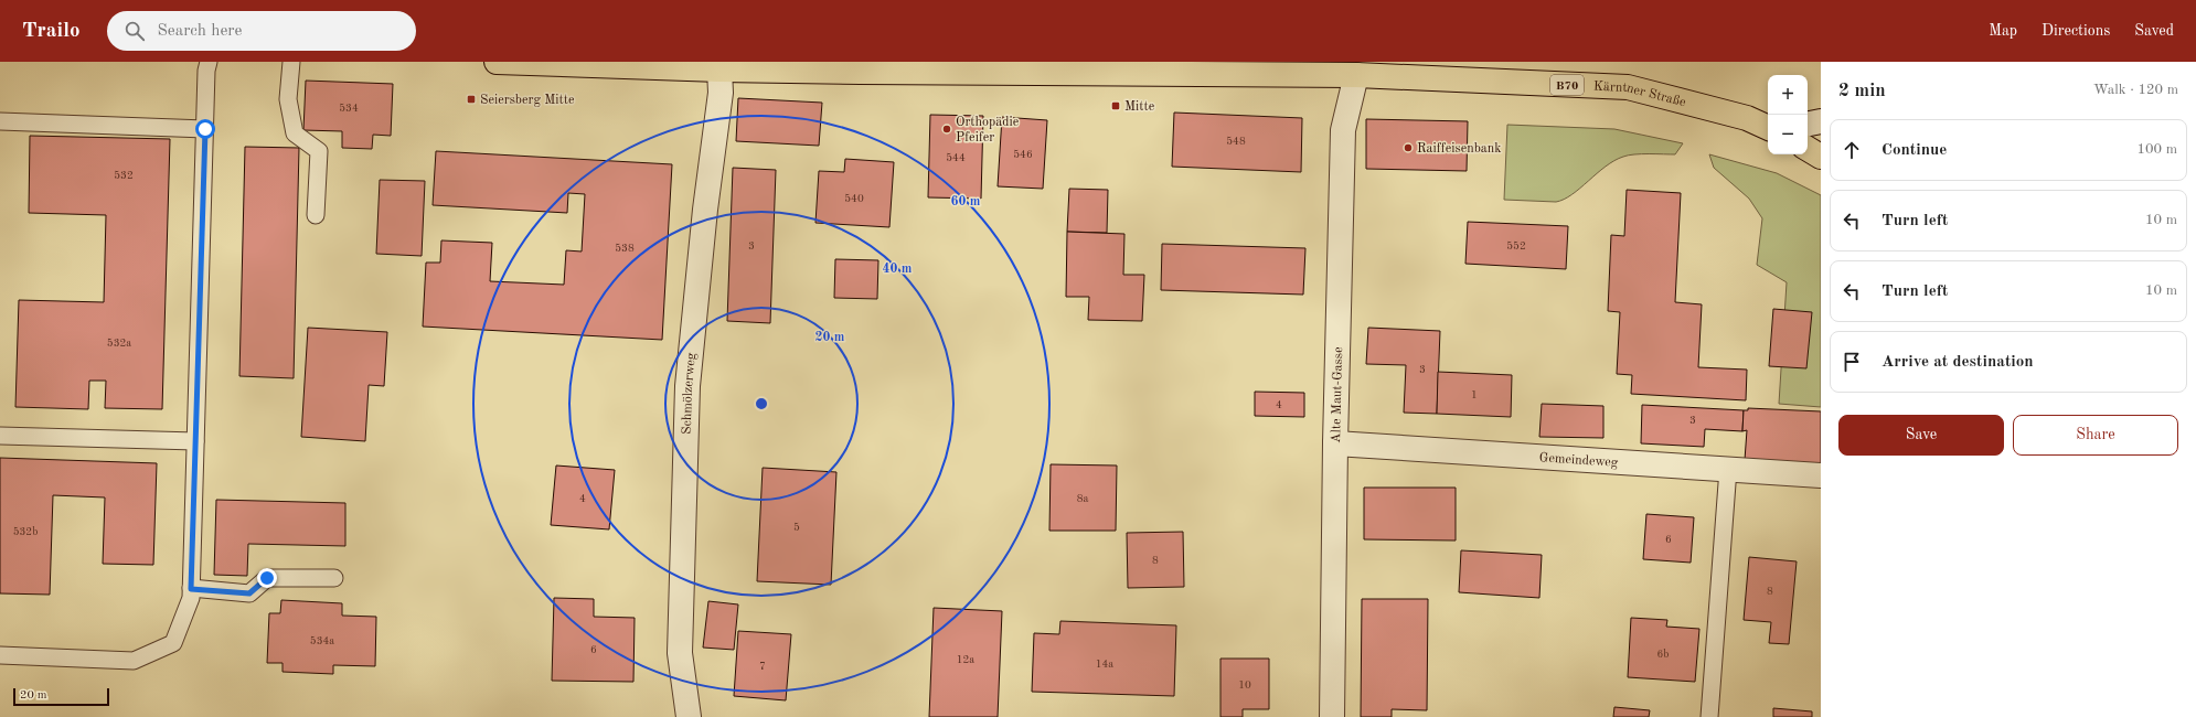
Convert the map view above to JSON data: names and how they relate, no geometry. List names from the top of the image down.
{
  "streets": {
    "main road": ["B70", "Kärntner Straße"],
    "street": ["Schmölzerweg", "Alte Maut-Gasse", "Gemeindeweg"]
  },
  "crossings": [
    ["Kärntner Straße", "Schmölzerweg"],
    ["Kärntner Straße", "Alte Maut-Gasse"],
    ["Alte Maut-Gasse", "Gemeindeweg"]
  ],
  "places": {
    "transit": ["Seiersberg Mitte", "Mitte"],
    "other": ["Orthopädie Pfeifer", "Raiffeisenbank"]
  },
  "house_numbers": [
    "534",
    "548",
    "546",
    "544",
    "532",
    "540",
    "3",
    "552",
    "538",
    "532a",
    "3",
    "1",
    "4",
    "3",
    "4",
    "8a",
    "5",
    "532b",
    "6",
    "8",
    "8",
    "534a",
    "6",
    "6b",
    "12a",
    "14a",
    "7",
    "10"
  ],
  "scale_bar": "20 m",
  "page": {
    "header": "Trailo",
    "search": "Search here",
    "nav": ["Map", "Directions", "Saved"],
    "heading": ["2 min", "Walk · 120 m"],
    "map_buttons": ["+", "−"],
    "list": [
      ["Continue", "100 m"],
      ["Turn left", "10 m"],
      ["Turn left", "10 m"],
      "Arrive at destination"
    ],
    "buttons": ["Save", "Share"],
    "scale": "20 m"
  },
  "rings": ["60 m", "40 m", "20 m"]
}
